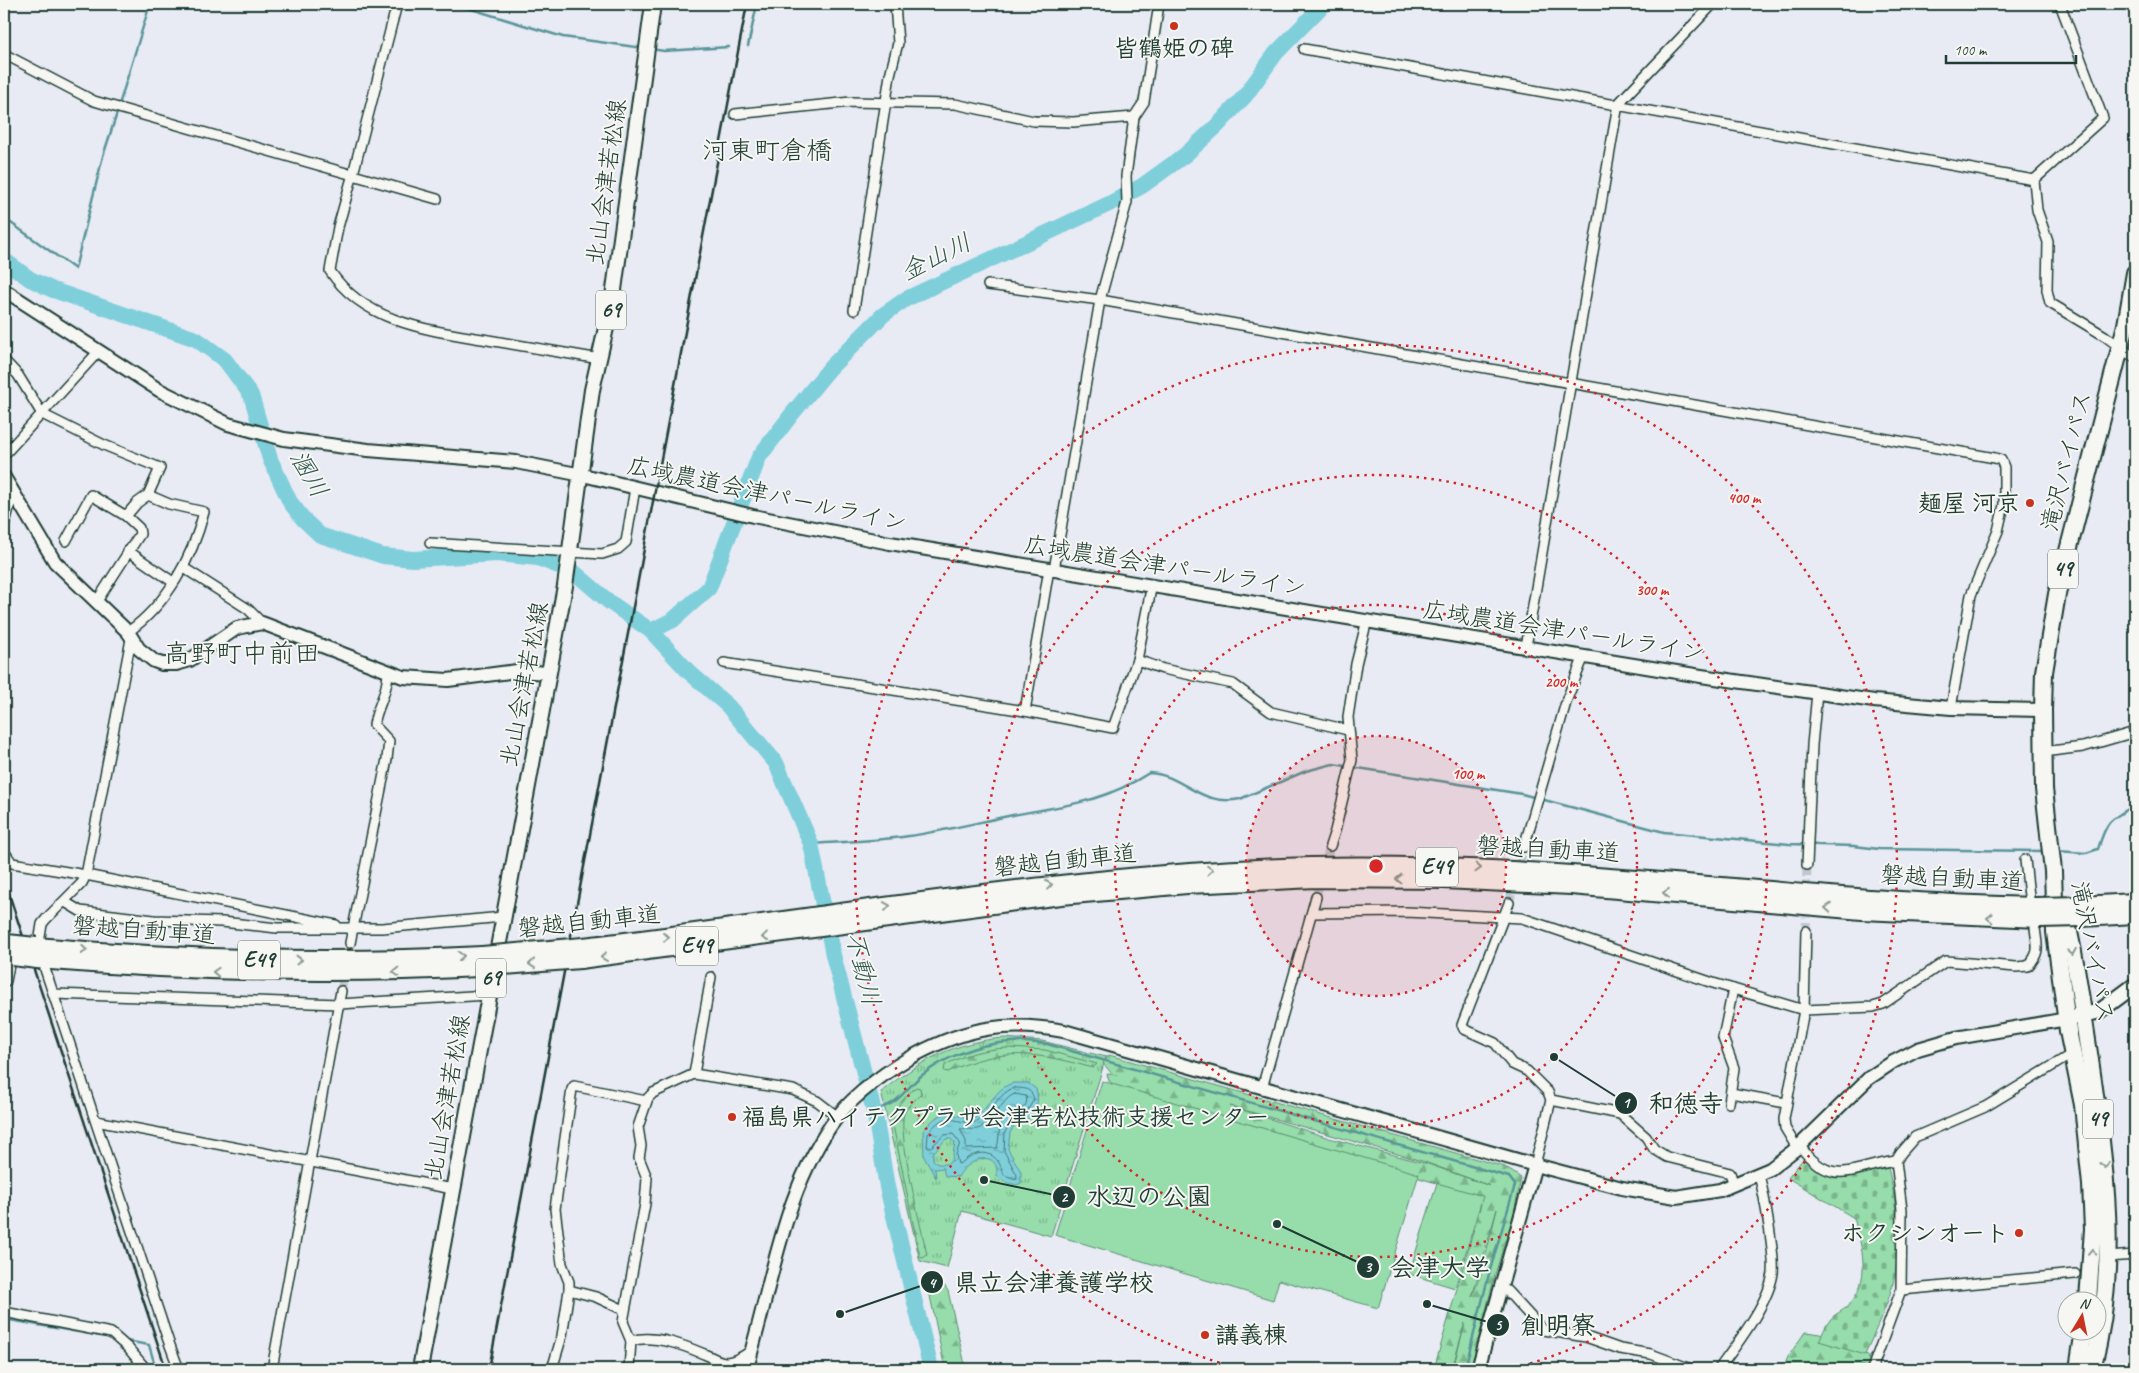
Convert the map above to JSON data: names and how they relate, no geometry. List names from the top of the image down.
{
  "streets": {
    "highway": [
      "滝沢バイパス",
      "49",
      "磐越自動車道",
      "E49"
    ],
    "main road": ["北山会津若松線", "69"],
    "street": ["広域農道会津パールライン"]
  },
  "crossings": [
    ["北山会津若松線", "広域農道会津パールライン"],
    ["滝沢バイパス", "広域農道会津パールライン"]
  ],
  "districts": ["河東町倉橋", "高野町中前田"],
  "water": ["金山川", "溷川", "不動川"],
  "places": [
    "皆鶴姫の碑",
    "麺屋 河京",
    "和徳寺",
    "福島県ハイテクプラザ会津若松技術支援センター",
    "水辺の公園",
    "会津大学",
    "ホクシンオート",
    "創明寮",
    "県立会津養護学校",
    "講義棟"
  ],
  "scale_bar": "100 m",
  "north": "top",
  "rings": [
    "400 m",
    "300 m",
    "200 m",
    "100 m"
  ]
}
